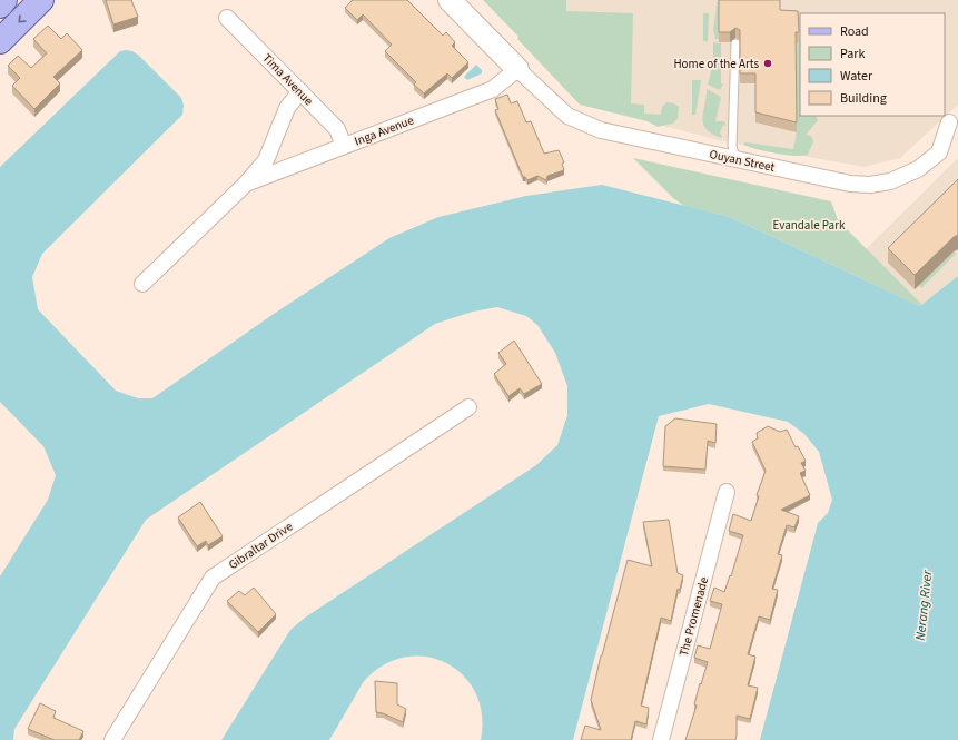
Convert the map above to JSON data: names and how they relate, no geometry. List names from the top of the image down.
{
  "streets": {
    "street": [
      "Tima Avenue",
      "Inga Avenue",
      "Ouyan Street",
      "Gibraltar Drive",
      "The Promenade"
    ]
  },
  "crossings": [
    ["Tima Avenue", "Inga Avenue"],
    ["Inga Avenue", "Ouyan Street"]
  ],
  "water": ["Nerang River"],
  "parks": ["Evandale Park"],
  "places": ["Home of the Arts"],
  "legend": [
    "Road",
    "Park",
    "Water",
    "Building"
  ]
}
